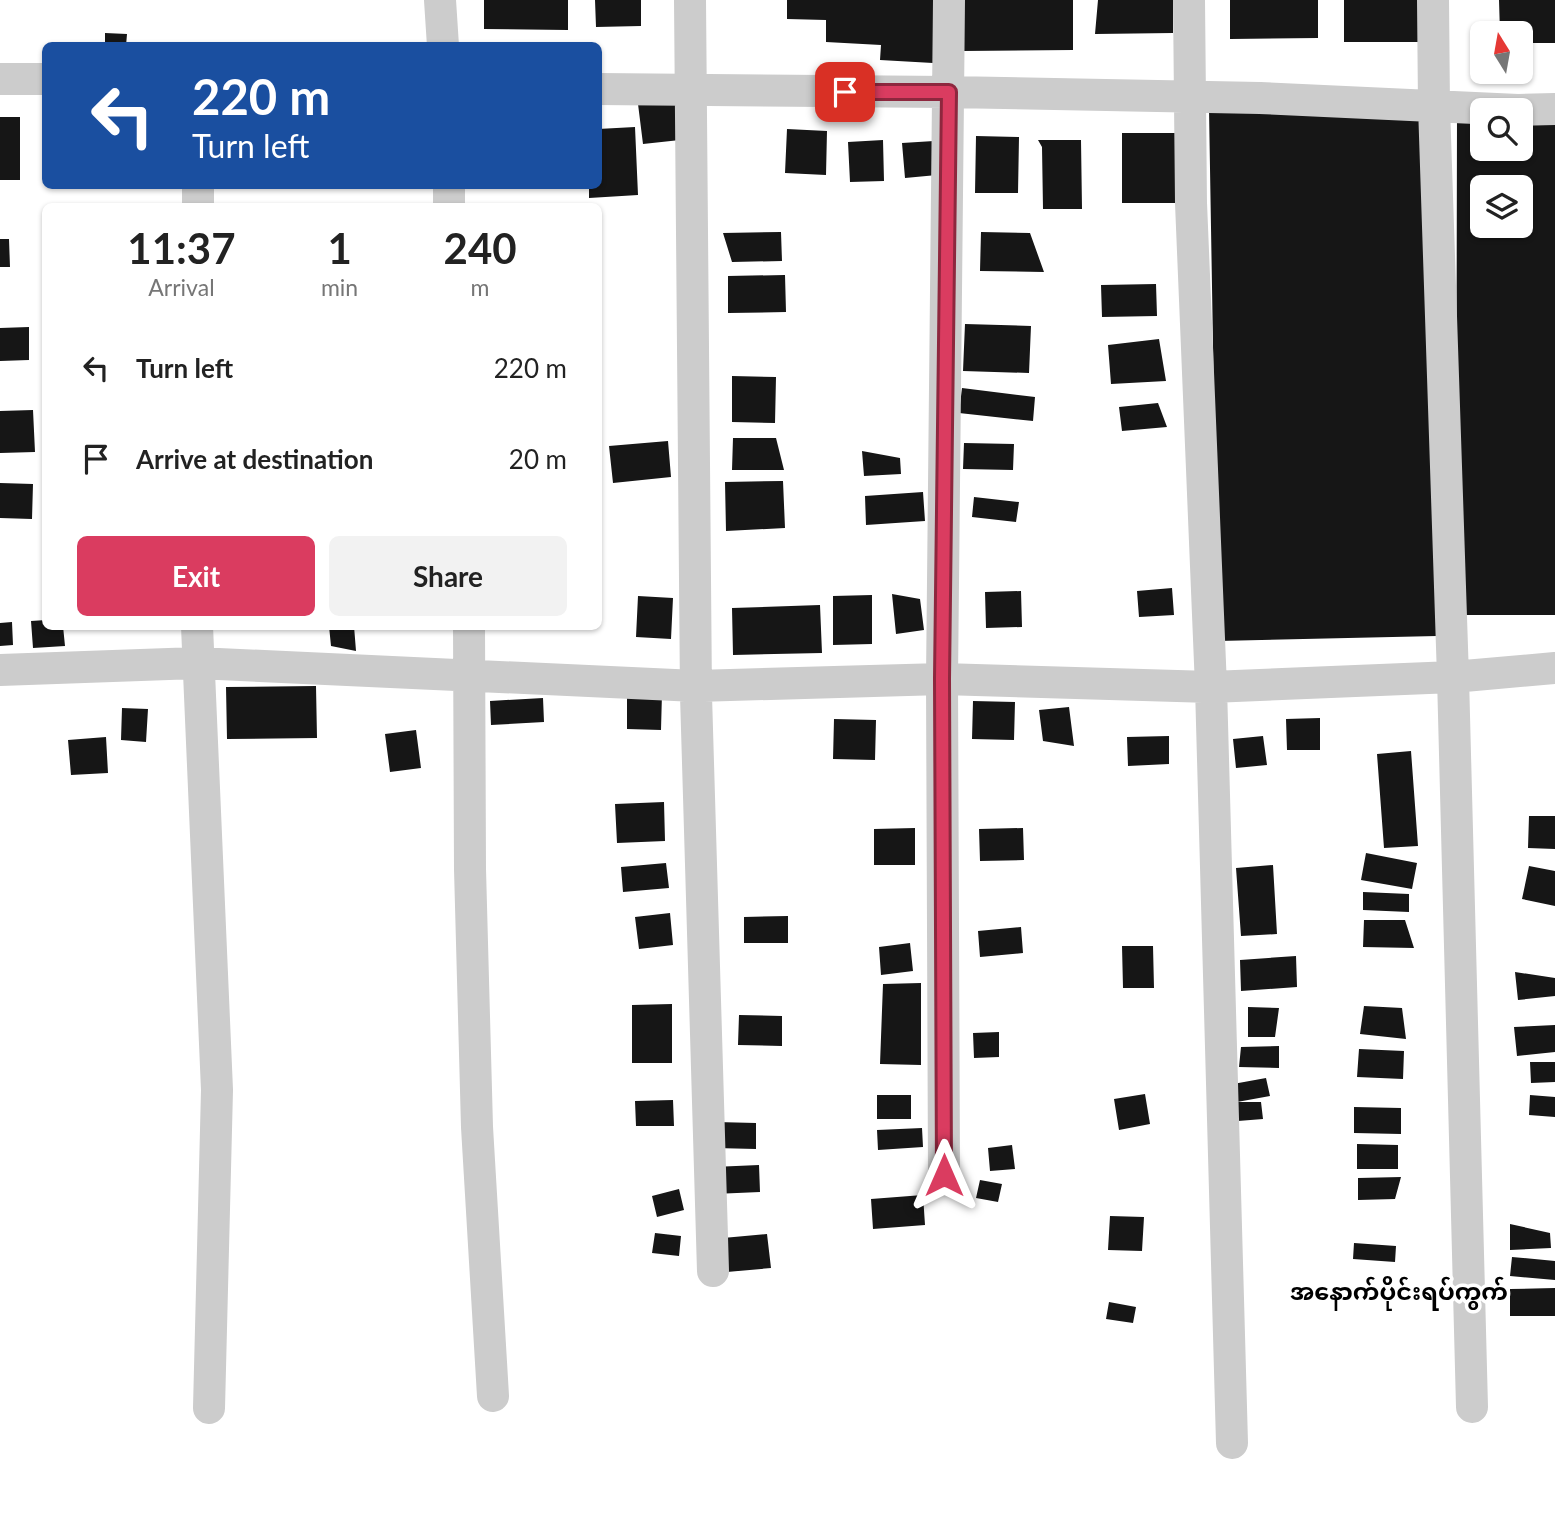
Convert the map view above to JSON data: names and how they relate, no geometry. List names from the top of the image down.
{
  "districts": ["အနောက်ပိုင်းရပ်ကွက်"],
  "north": "top",
  "page": {
    "turn": ["220 m", "Turn left"],
    "eta": [
      "11:37",
      "Arrival",
      "1",
      "min",
      "240",
      "m"
    ],
    "list": [
      {
        "name": "Turn left",
        "value": "220 m"
      },
      {
        "name": "Arrive at destination",
        "value": "20 m"
      }
    ],
    "buttons": ["Exit", "Share"]
  }
}
